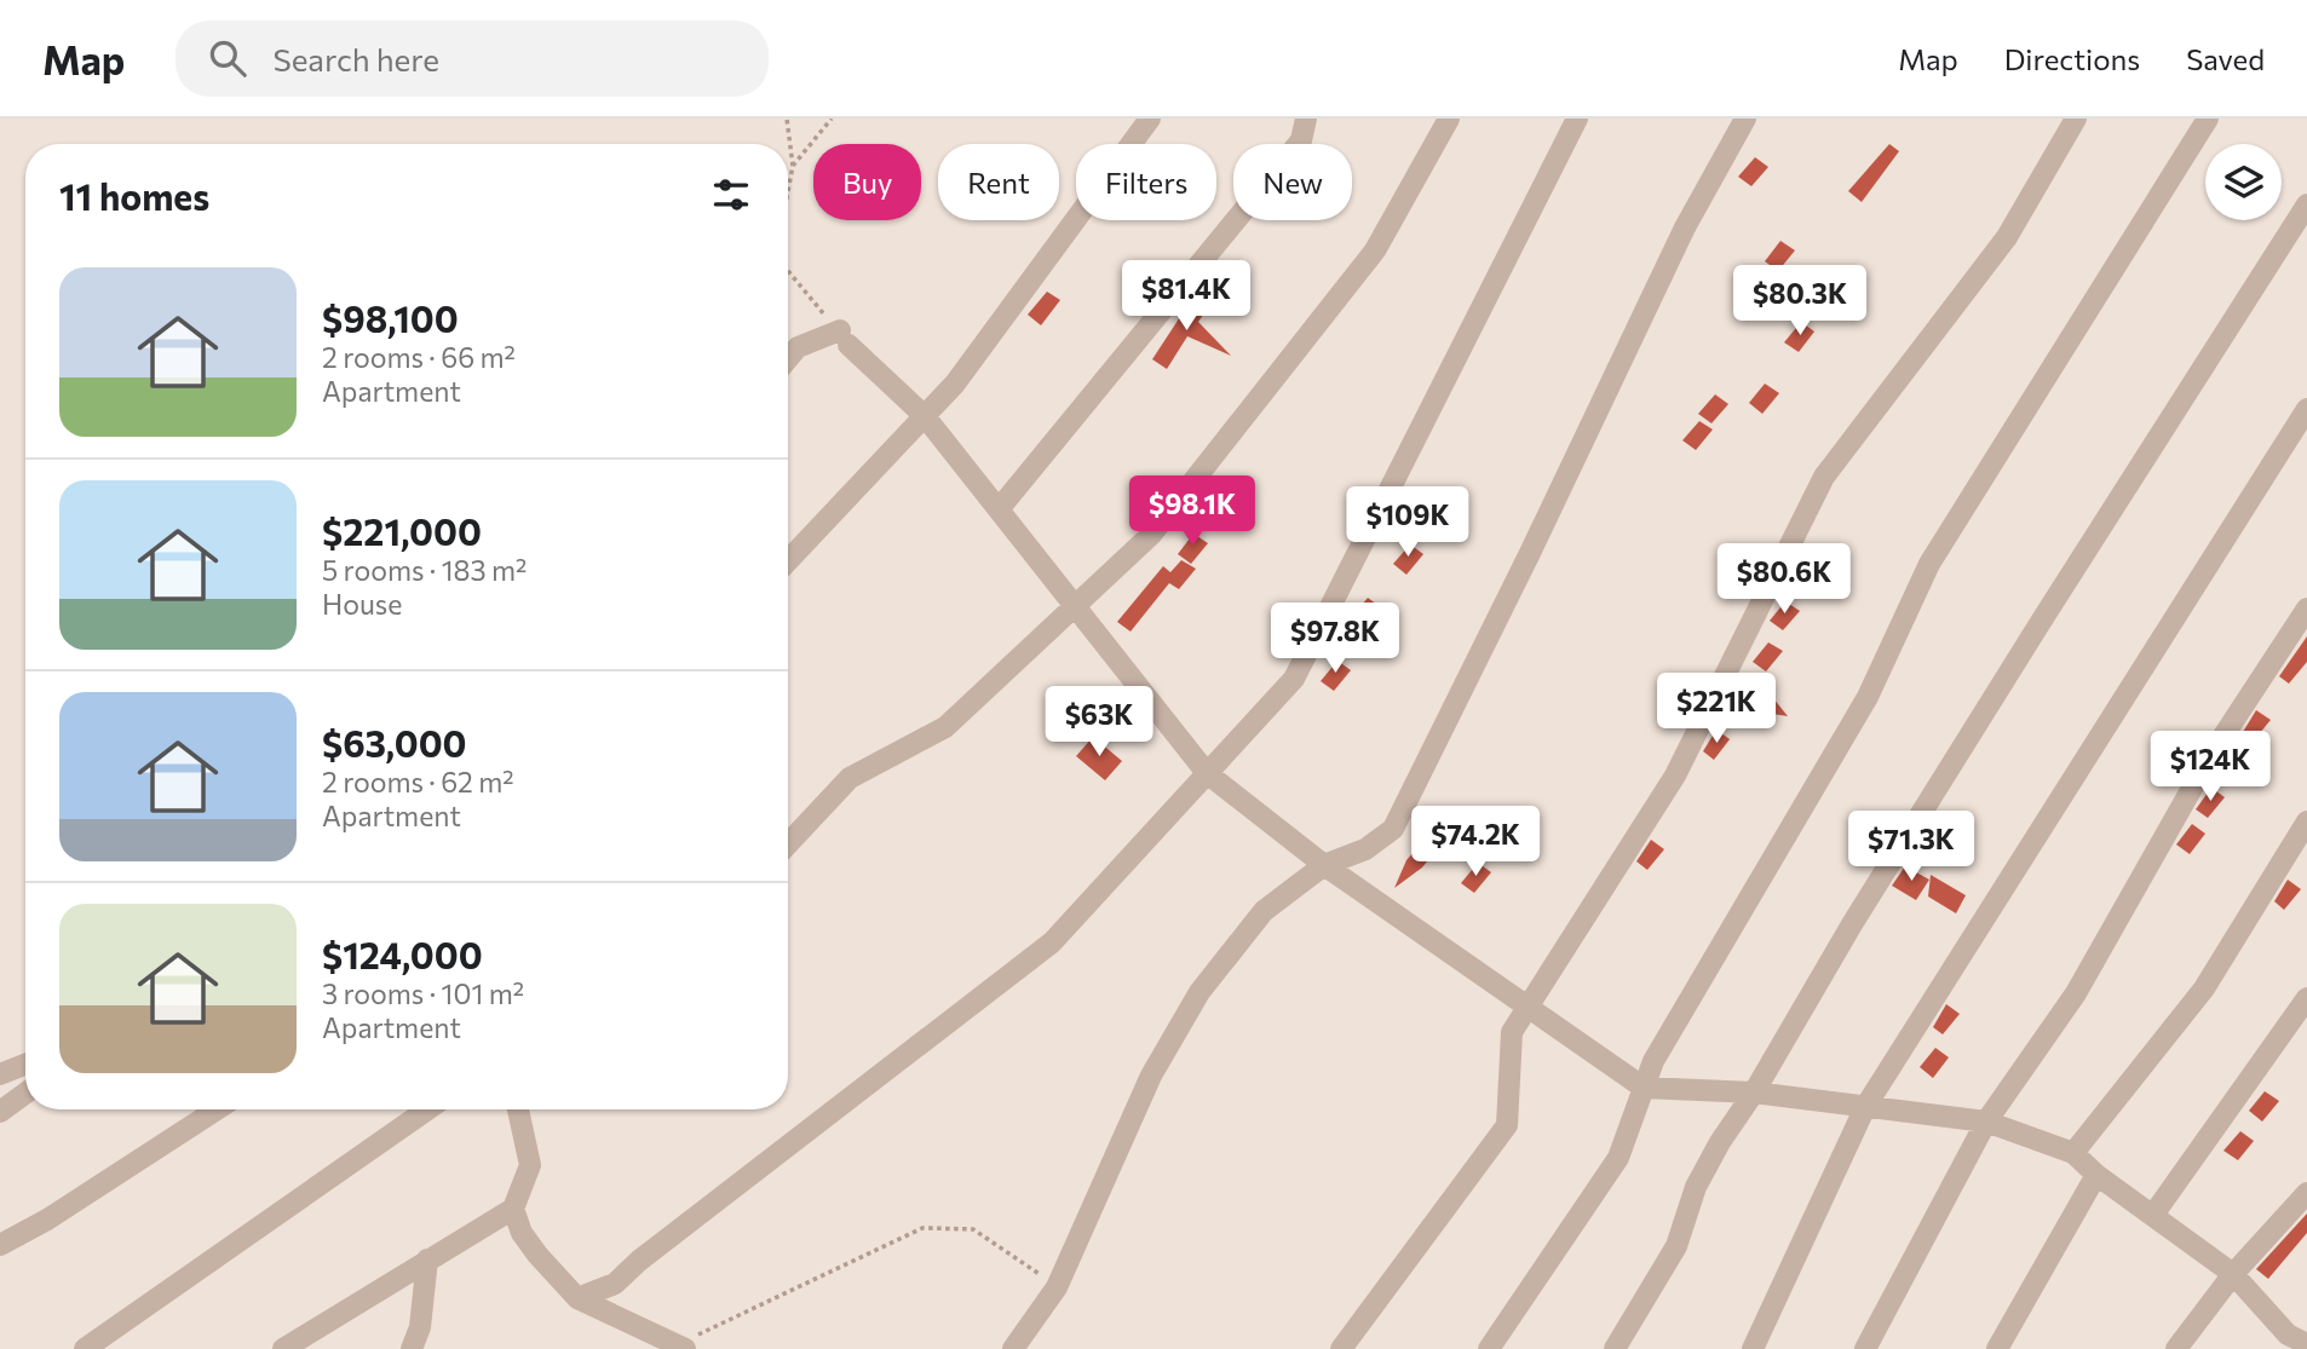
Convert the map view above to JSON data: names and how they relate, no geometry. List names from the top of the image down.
{
  "page": {
    "header": "Map",
    "search": "Search here",
    "nav": ["Map", "Directions", "Saved"],
    "chip": [
      "Buy",
      "Rent",
      "Filters",
      "New"
    ],
    "heading": "11 homes",
    "list": [
      {
        "name": "$98,100",
        "note": "2 rooms · 66 m² · Apartment"
      },
      {
        "name": "$221,000",
        "note": "5 rooms · 183 m² · House"
      },
      {
        "name": "$63,000",
        "note": "2 rooms · 62 m² · Apartment"
      },
      {
        "name": "$124,000",
        "note": "3 rooms · 101 m² · Apartment"
      }
    ],
    "price": [
      "$81.4K",
      "$80.3K",
      "$98.1K",
      "$109K",
      "$80.6K",
      "$97.8K",
      "$221K",
      "$63K",
      "$124K",
      "$74.2K",
      "$71.3K"
    ]
  }
}
